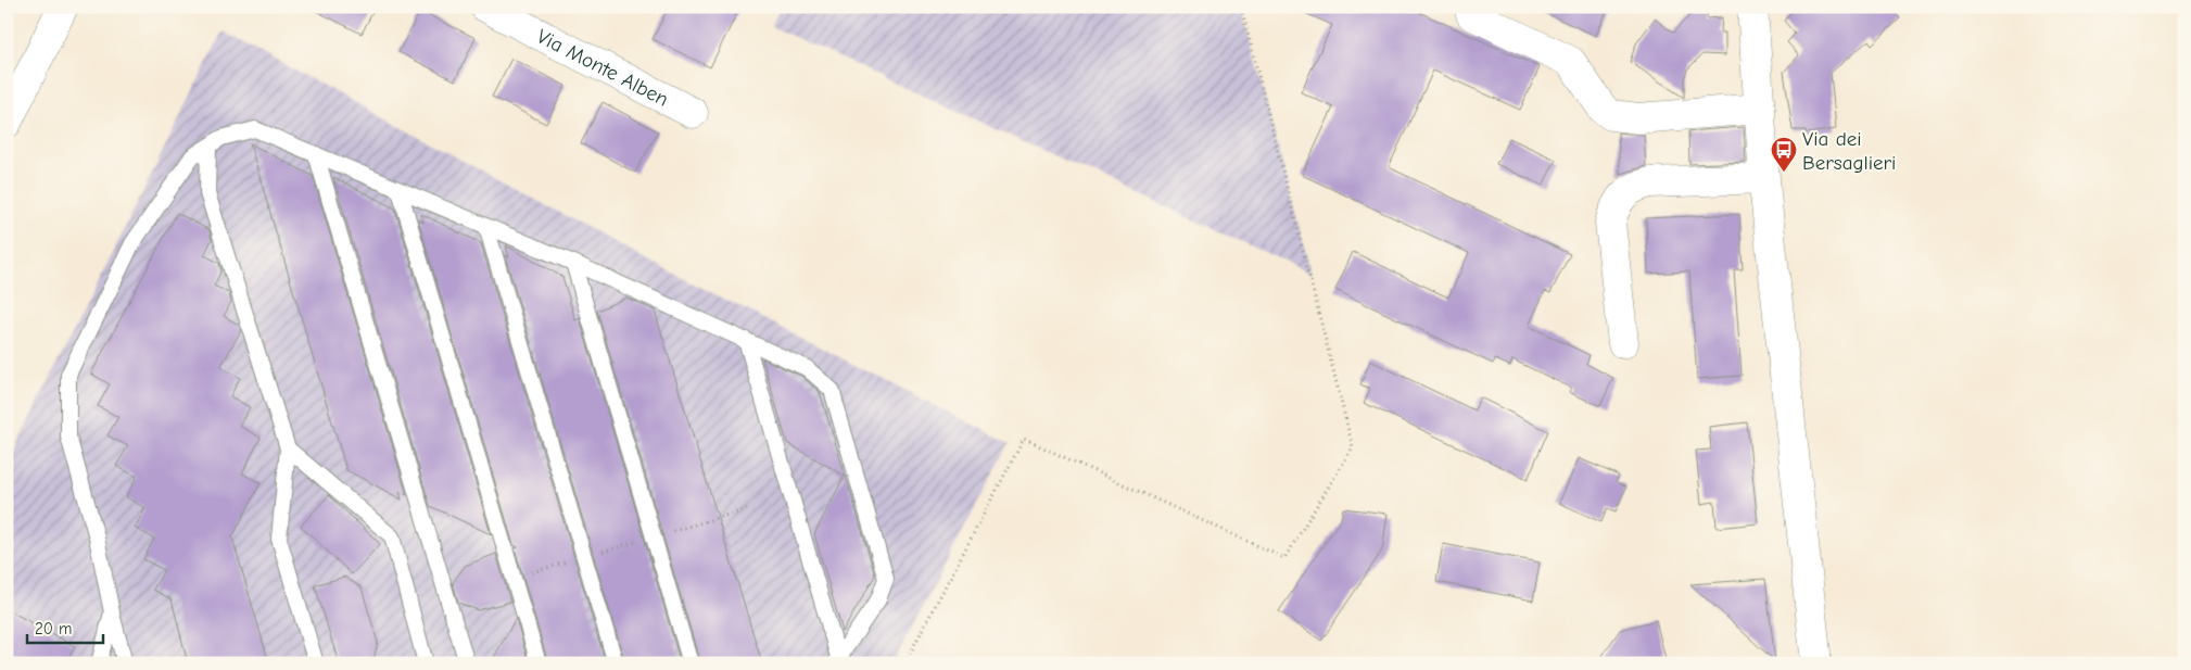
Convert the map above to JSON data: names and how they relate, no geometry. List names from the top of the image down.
{
  "streets": {
    "street": ["Via Monte Alben"]
  },
  "places": {
    "bus stop": ["Via dei Bersaglieri"]
  },
  "scale_bar": "20 m"
}
